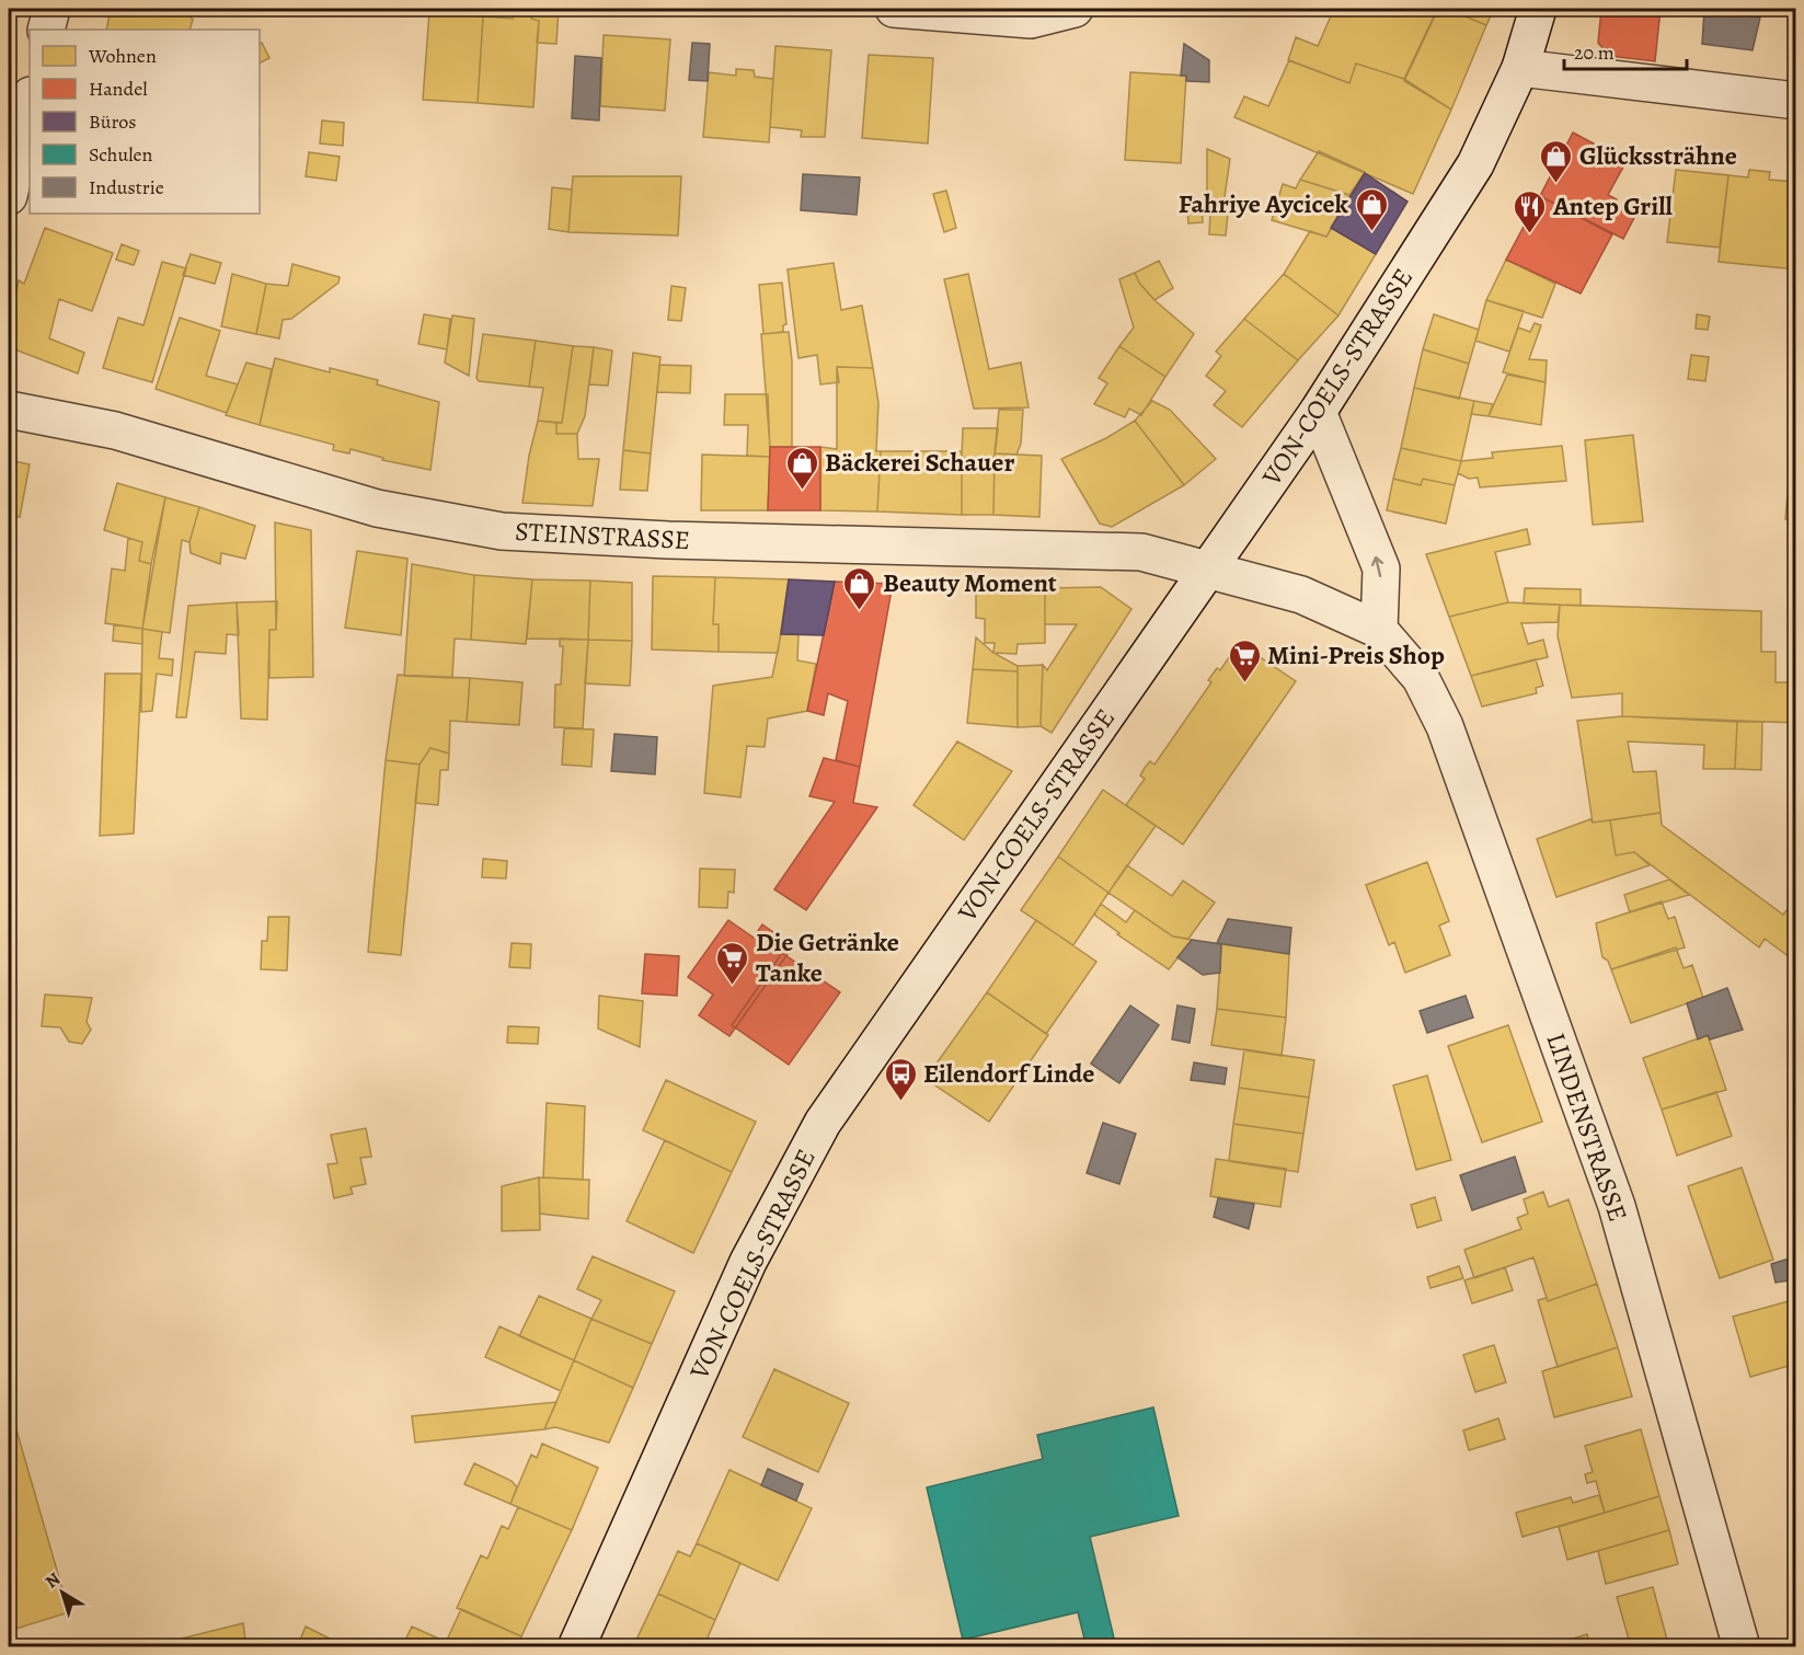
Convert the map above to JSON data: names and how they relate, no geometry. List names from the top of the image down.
{
  "streets": {
    "street": ["VON-COELS-STRASSE", "STEINSTRASSE", "LINDENSTRASSE"]
  },
  "crossings": [
    ["VON-COELS-STRASSE", "STEINSTRASSE"],
    ["VON-COELS-STRASSE", "LINDENSTRASSE"],
    ["STEINSTRASSE", "LINDENSTRASSE"]
  ],
  "places": {
    "shop": [
      "Glückssträhne",
      "Fahriye Aycicek",
      "Bäckerei Schauer",
      "Beauty Moment"
    ],
    "restaurant": ["Antep Grill"],
    "supermarket": ["Mini-Preis Shop", "Die Getränke Tanke"],
    "bus stop": ["Eilendorf Linde"]
  },
  "legend": [
    "Wohnen",
    "Handel",
    "Büros",
    "Schulen",
    "Industrie"
  ],
  "scale_bar": "20 m",
  "north": "top left"
}
